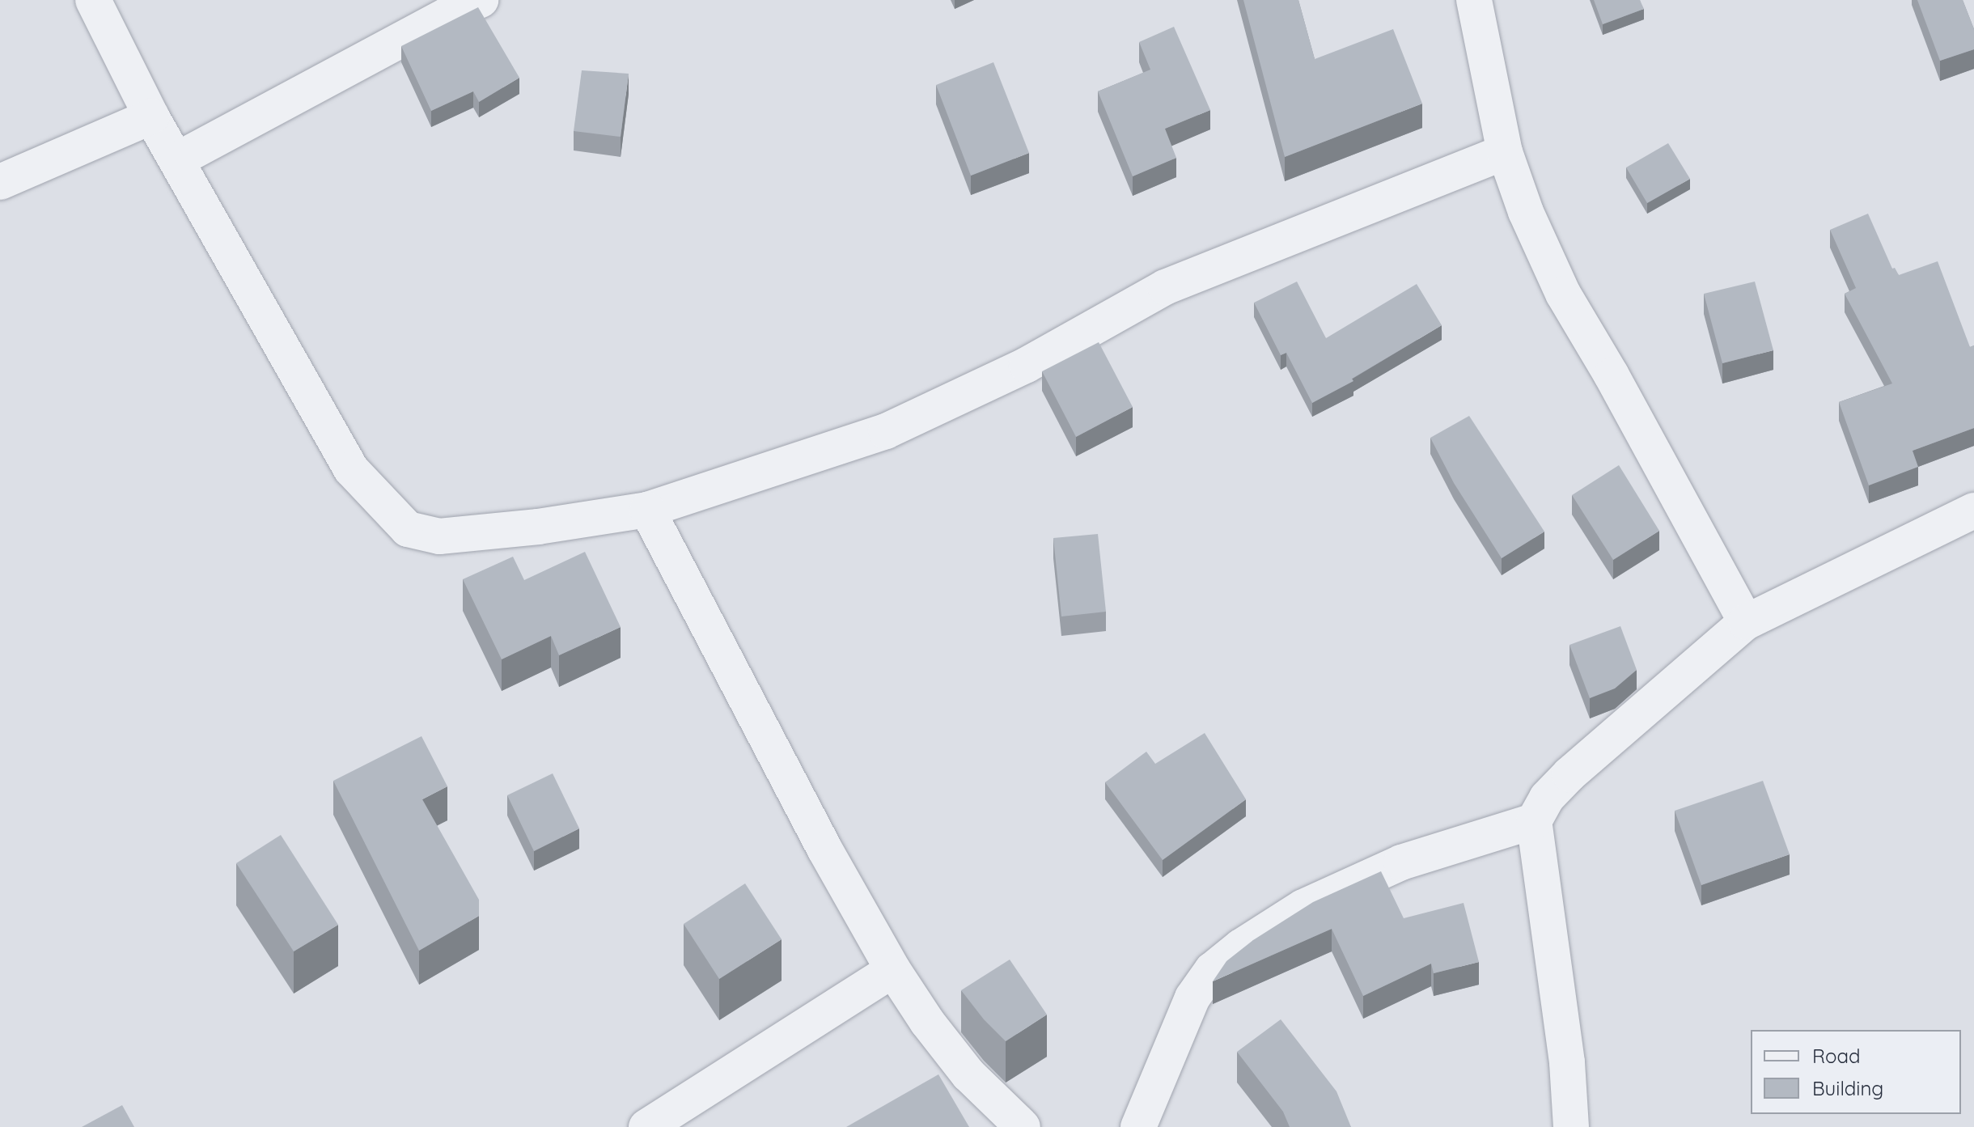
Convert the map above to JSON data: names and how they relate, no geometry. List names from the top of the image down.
{
  "legend": ["Road", "Building"]
}
